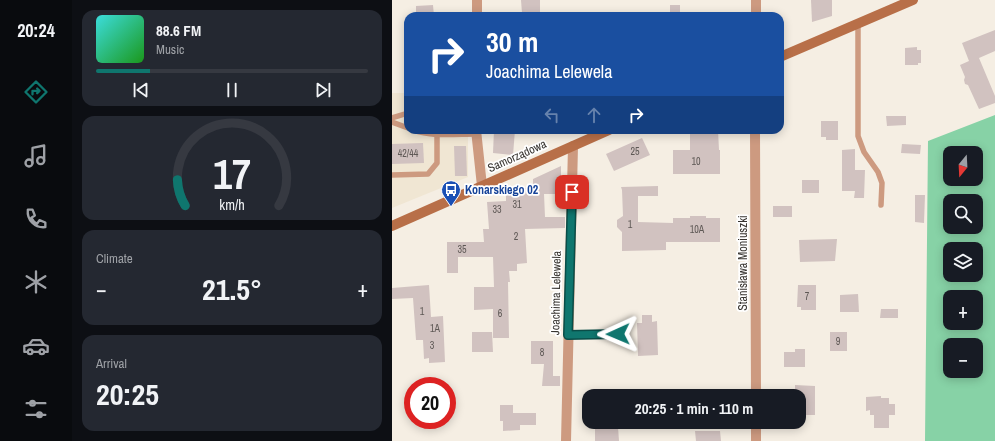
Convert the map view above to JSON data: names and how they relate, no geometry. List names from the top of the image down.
{
  "streets": {
    "street": ["Samorządowa", "Stanisława Moniuszki", "Joachima Lelewela"]
  },
  "crossings": [
    ["Samorządowa", "Joachima Lelewela"]
  ],
  "places": {
    "bus stop": ["Konarskiego 02"]
  },
  "house_numbers": [
    "25",
    "42/44",
    "10",
    "31",
    "33",
    "1",
    "10A",
    "2",
    "35",
    "7",
    "1",
    "6",
    "1A",
    "9",
    "3",
    "8"
  ],
  "north": "bottom",
  "page": {
    "tabs": "20:24",
    "turn": ["30 m", "Joachima Lelewela"],
    "song": ["88.6 FM", "Music"],
    "map_buttons": ["+", "−"],
    "tile": [
      "Climate",
      ["Arrival", "20:25"]
    ],
    "heat": ["−", "21.5°", "+"],
    "limit": "20",
    "trip": "20:25 · 1 min · 110 m",
    "gauge": ["17", "km/h"]
  }
}
